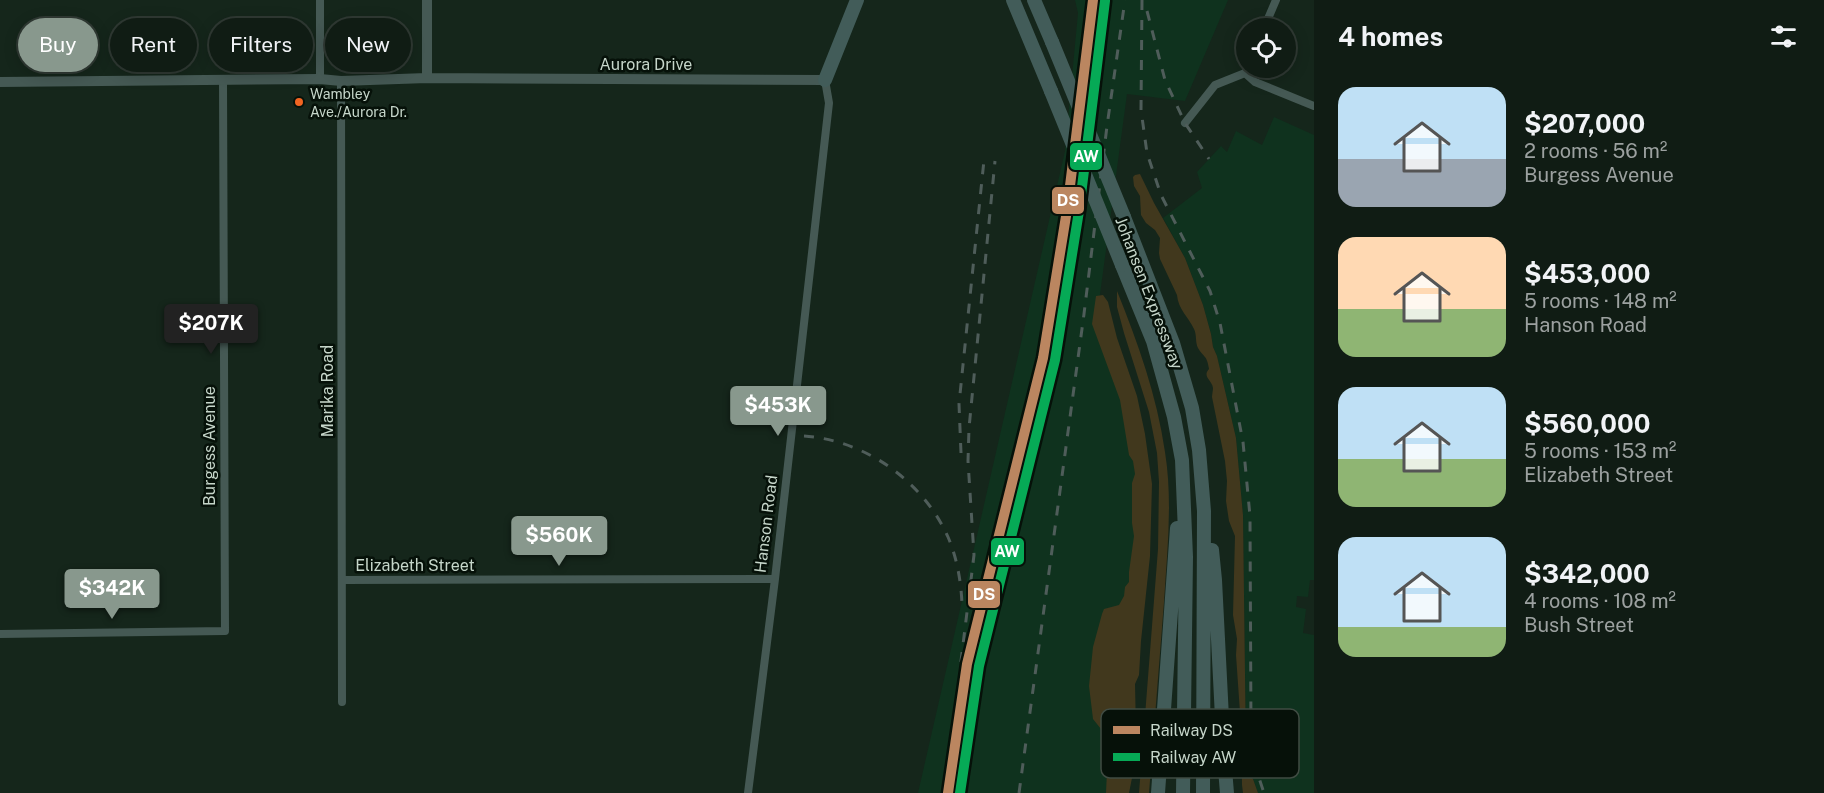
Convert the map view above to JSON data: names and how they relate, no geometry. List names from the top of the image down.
{
  "streets": {
    "highway": ["Johansen Expressway"],
    "street": [
      "Aurora Drive",
      "Marika Road",
      "Burgess Avenue",
      "Hanson Road",
      "Elizabeth Street"
    ]
  },
  "crossings": [
    ["Aurora Drive", "Marika Road"],
    ["Aurora Drive", "Burgess Avenue"],
    ["Aurora Drive", "Hanson Road"],
    ["Marika Road", "Elizabeth Street"],
    ["Hanson Road", "Elizabeth Street"]
  ],
  "places": ["Wambley Ave./Aurora Dr."],
  "lines": ["rail line DS", "rail line AW"],
  "legend": ["Railway DS", "Railway AW"],
  "page": {
    "heading": "4 homes",
    "chip": [
      "Buy",
      "Rent",
      "Filters",
      "New"
    ],
    "list": [
      {
        "name": "$207,000",
        "note": "2 rooms · 56 m² · Burgess Avenue"
      },
      {
        "name": "$453,000",
        "note": "5 rooms · 148 m² · Hanson Road"
      },
      {
        "name": "$560,000",
        "note": "5 rooms · 153 m² · Elizabeth Street"
      },
      {
        "name": "$342,000",
        "note": "4 rooms · 108 m² · Bush Street"
      }
    ],
    "price": [
      "$207K",
      "$453K",
      "$560K",
      "$342K"
    ]
  }
}
